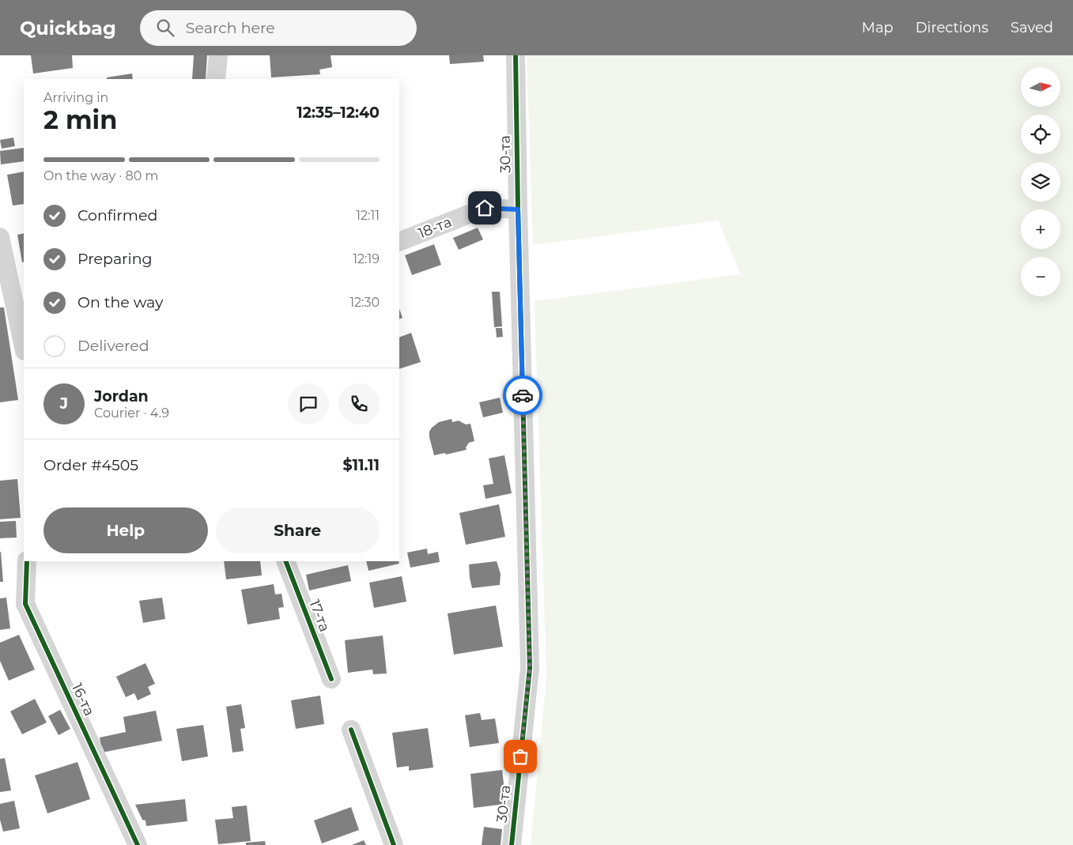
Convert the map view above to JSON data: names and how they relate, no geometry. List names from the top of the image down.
{
  "streets": {
    "street": [
      "30-та",
      "18-та",
      "17-та",
      "16-та"
    ]
  },
  "crossings": [
    ["30-та", "18-та"]
  ],
  "north": "right",
  "page": {
    "header": "Quickbag",
    "search": "Search here",
    "nav": ["Map", "Directions", "Saved"],
    "map_buttons": ["+", "−"],
    "heading": ["2 min", "Arriving in", "12:35–12:40"],
    "panel": [
      "Jordan",
      "Courier · 4.9",
      "Order #4505",
      "$11.11"
    ],
    "bar": "On the way · 80 m",
    "list": [
      ["Confirmed", "12:11"],
      ["Preparing", "12:19"],
      ["On the way", "12:30"],
      "Delivered"
    ],
    "round": "J",
    "buttons": ["Help", "Share"]
  }
}
